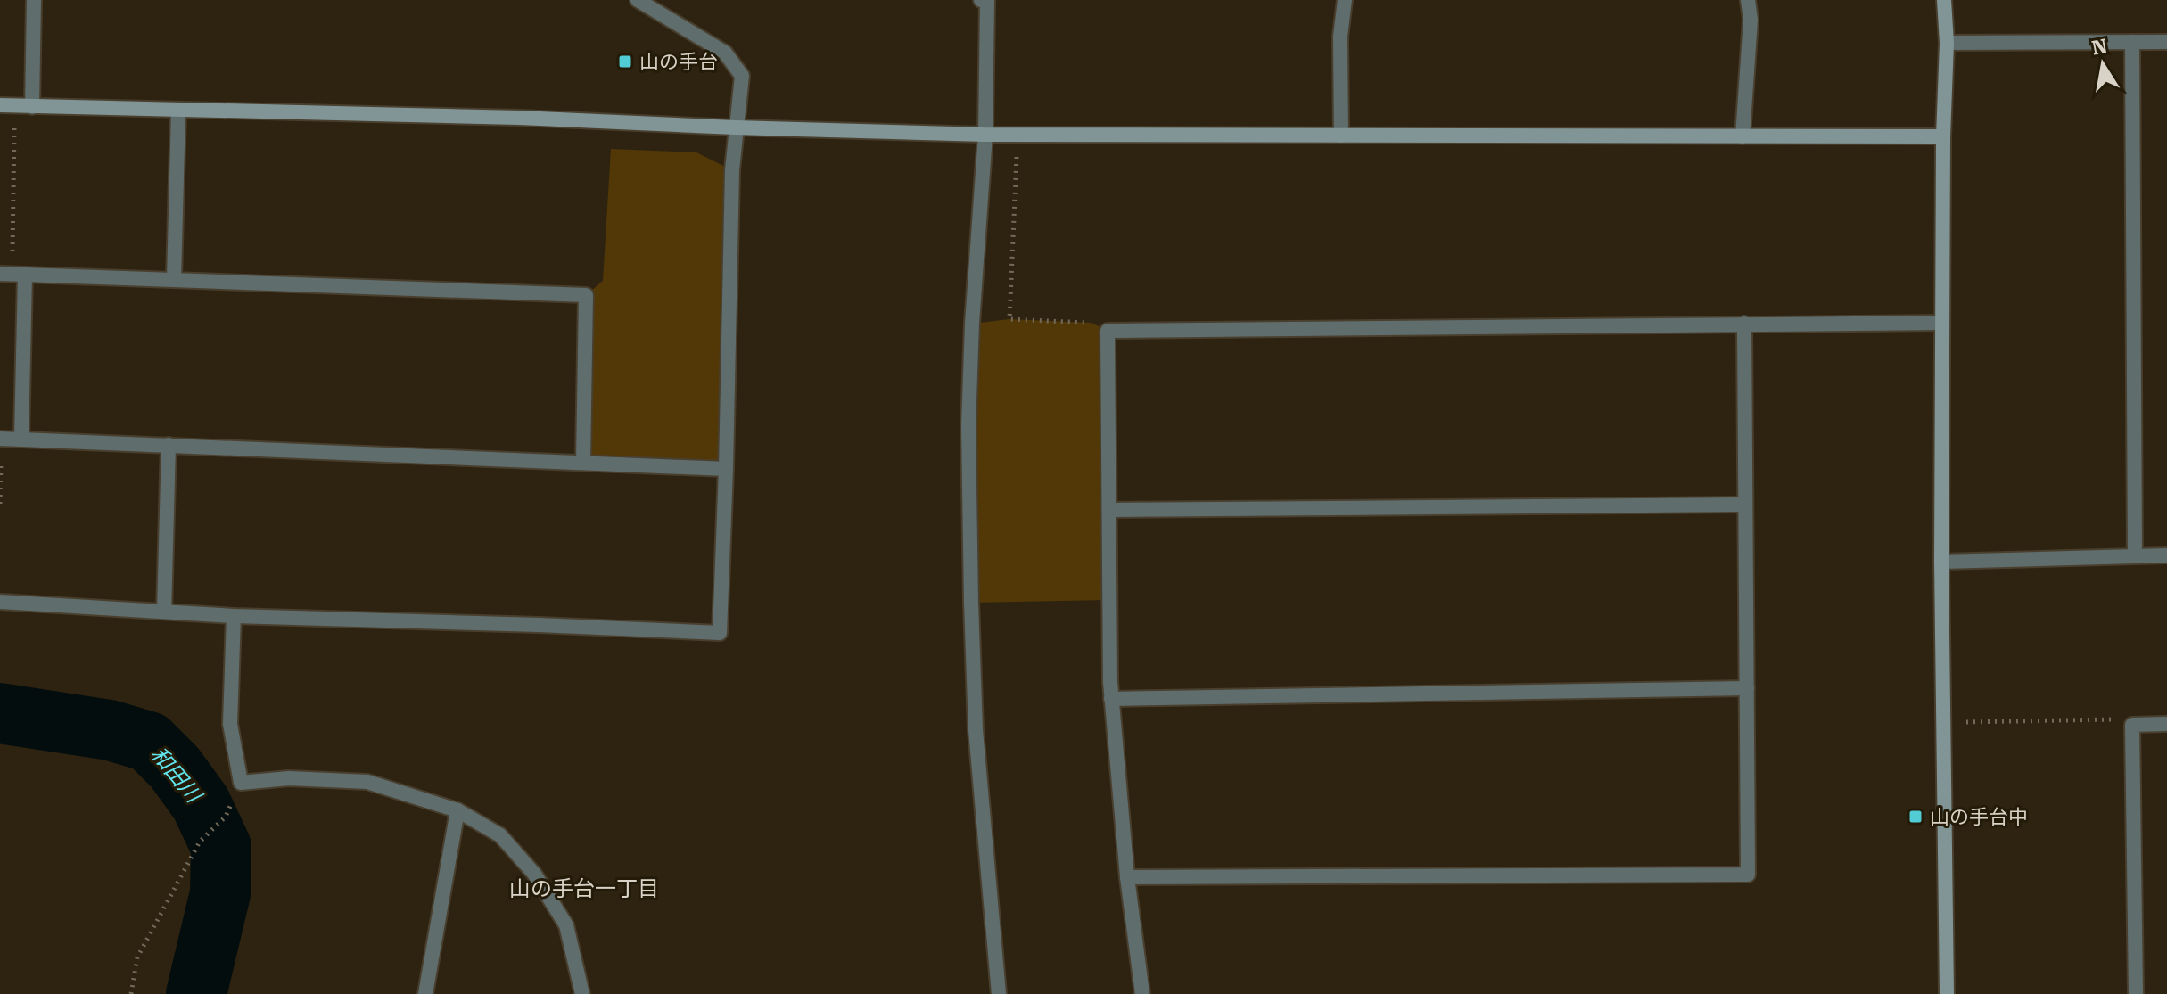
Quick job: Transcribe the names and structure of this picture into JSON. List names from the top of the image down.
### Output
{
  "districts": ["山の手台一丁目"],
  "water": ["和田川"],
  "places": {
    "transit": ["山の手台", "山の手台中"]
  },
  "north": "top"
}
